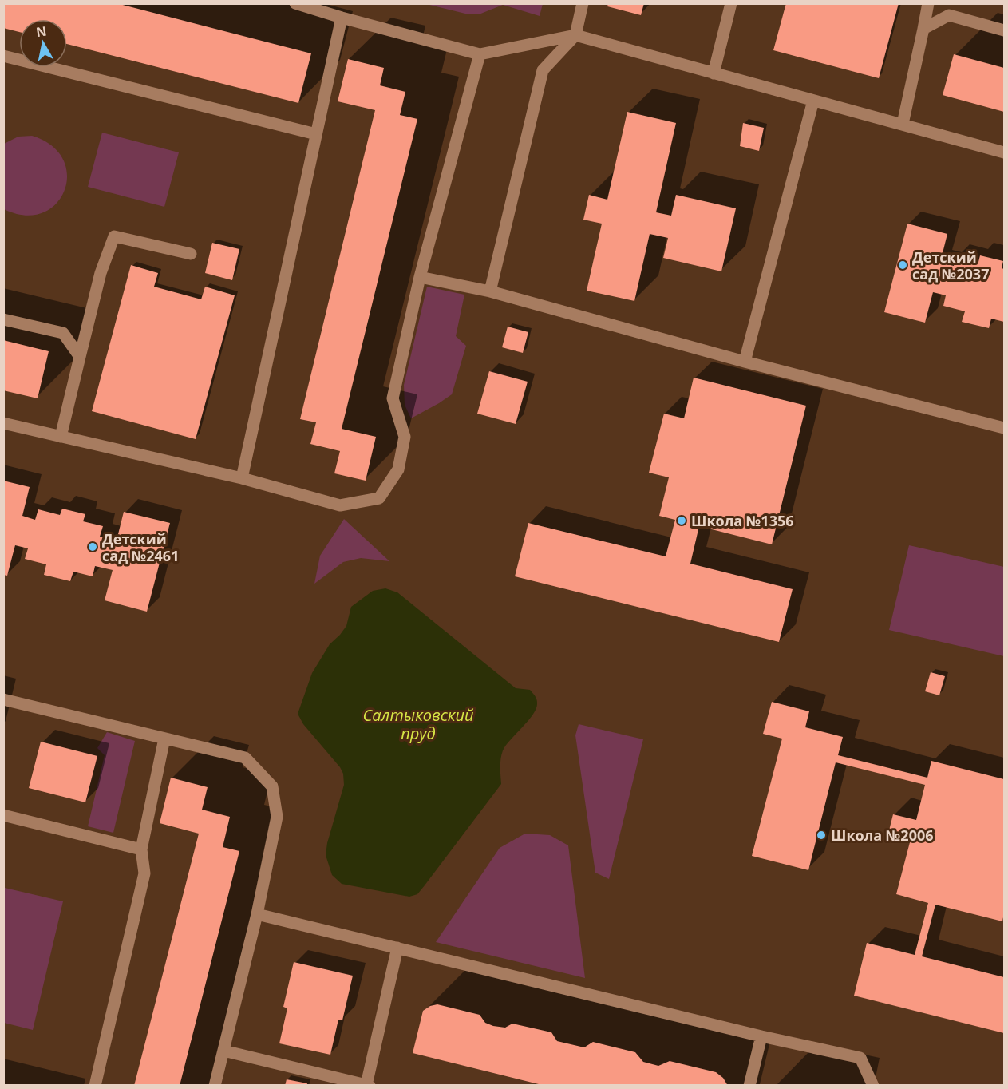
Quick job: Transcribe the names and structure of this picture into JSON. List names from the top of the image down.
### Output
{
  "water": ["Салтыковский пруд"],
  "places": [
    "Детский сад №2037",
    "Школа №1356",
    "Детский сад №2461",
    "Школа №2006"
  ],
  "north": "top"
}
